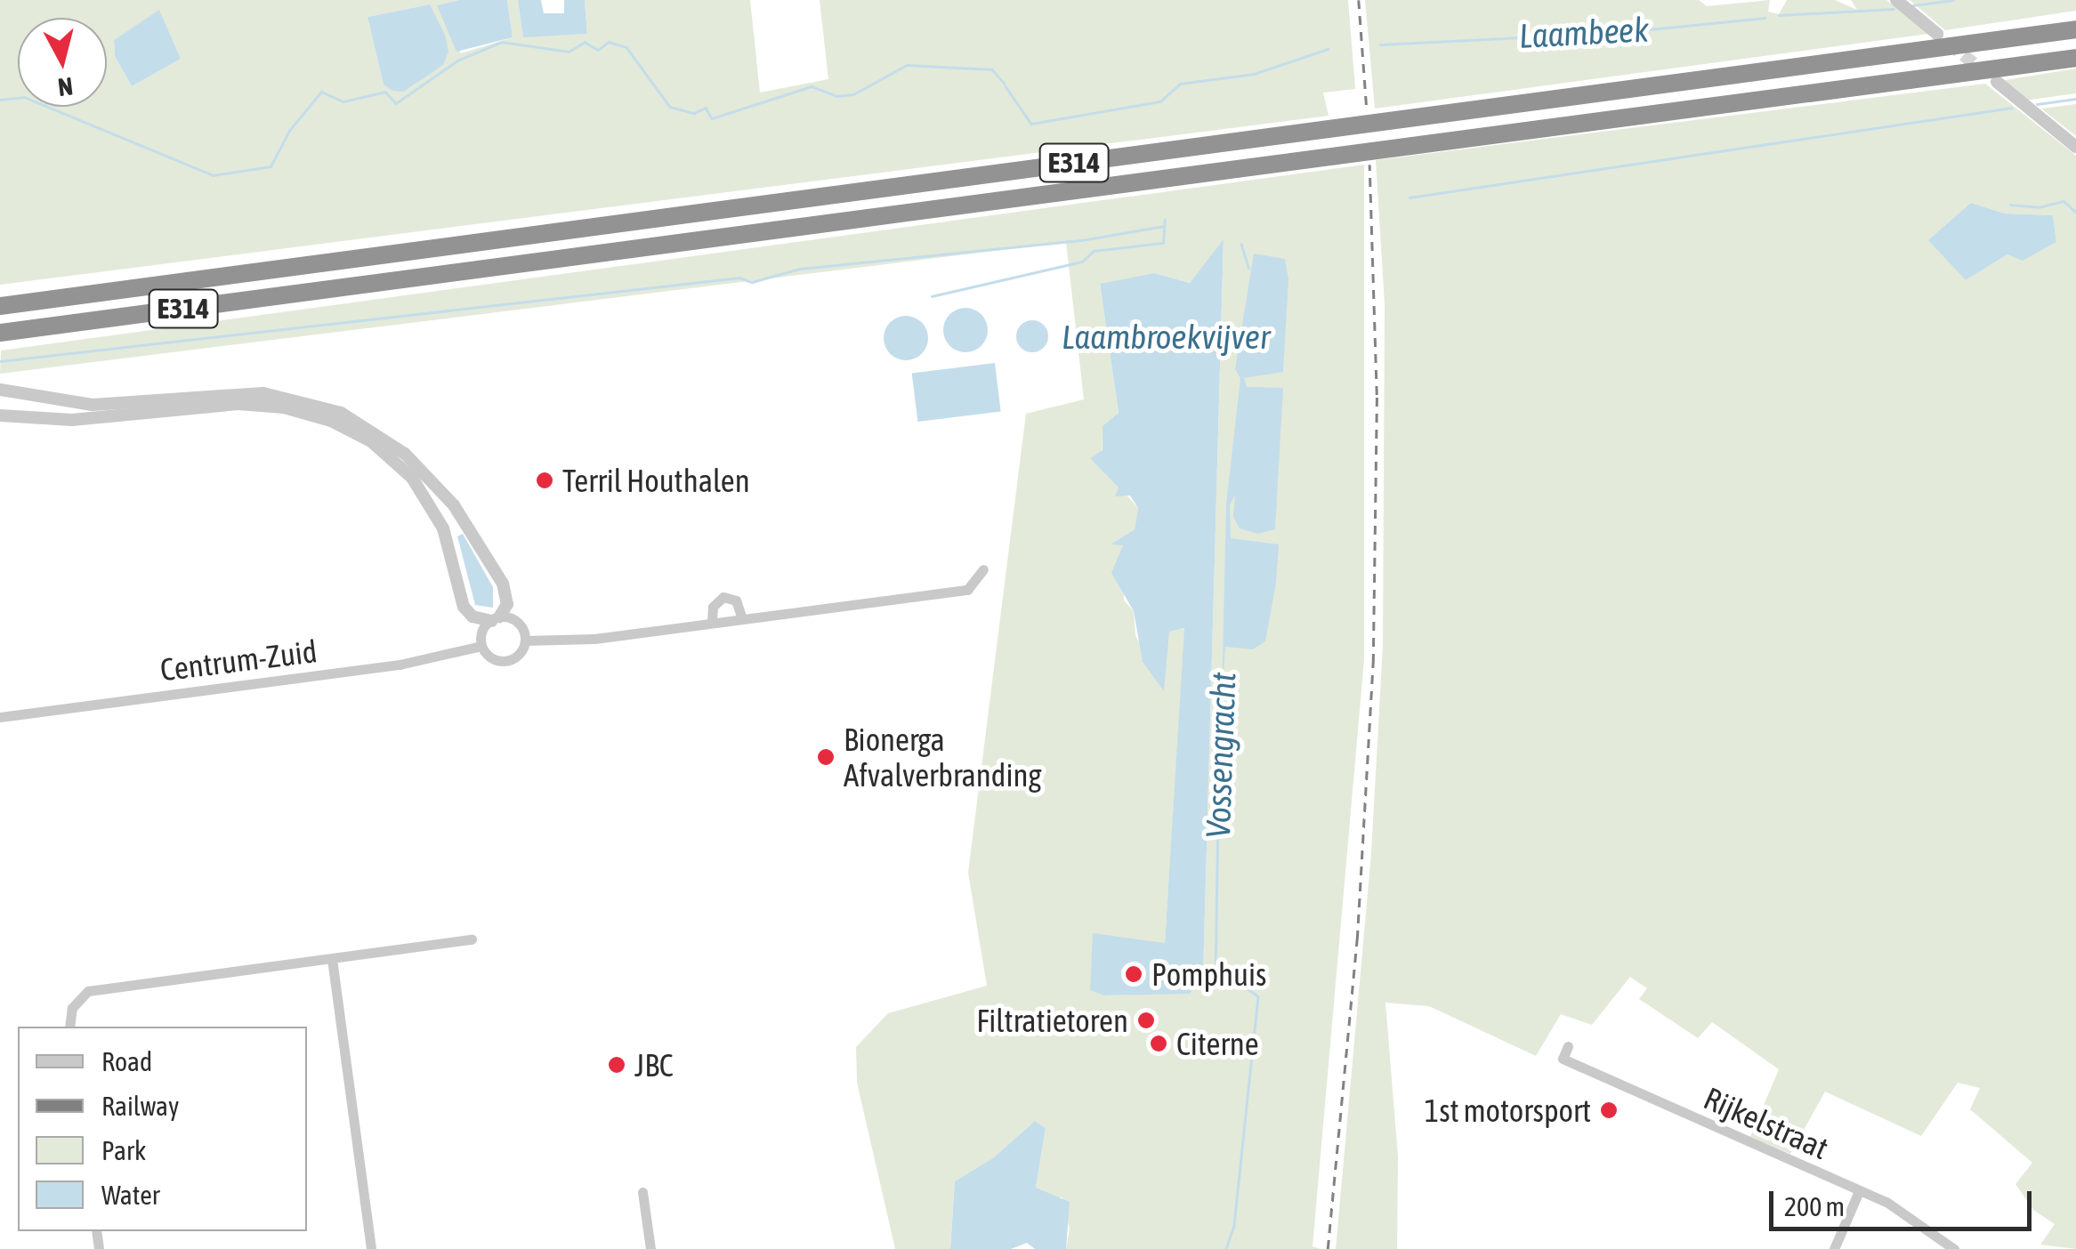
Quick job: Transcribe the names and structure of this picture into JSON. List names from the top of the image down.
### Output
{
  "streets": {
    "highway": ["E314"],
    "street": ["Centrum-Zuid", "Rijkelstraat"]
  },
  "water": ["Laambeek", "Laambroekvijver", "Vossengracht"],
  "places": [
    "Terril Houthalen",
    "Bionerga Afvalverbranding",
    "Pomphuis",
    "Filtratietoren",
    "Citerne",
    "JBC",
    "1st motorsport"
  ],
  "legend": [
    "Road",
    "Railway",
    "Park",
    "Water"
  ],
  "scale_bar": "200 m",
  "north": "bottom"
}
